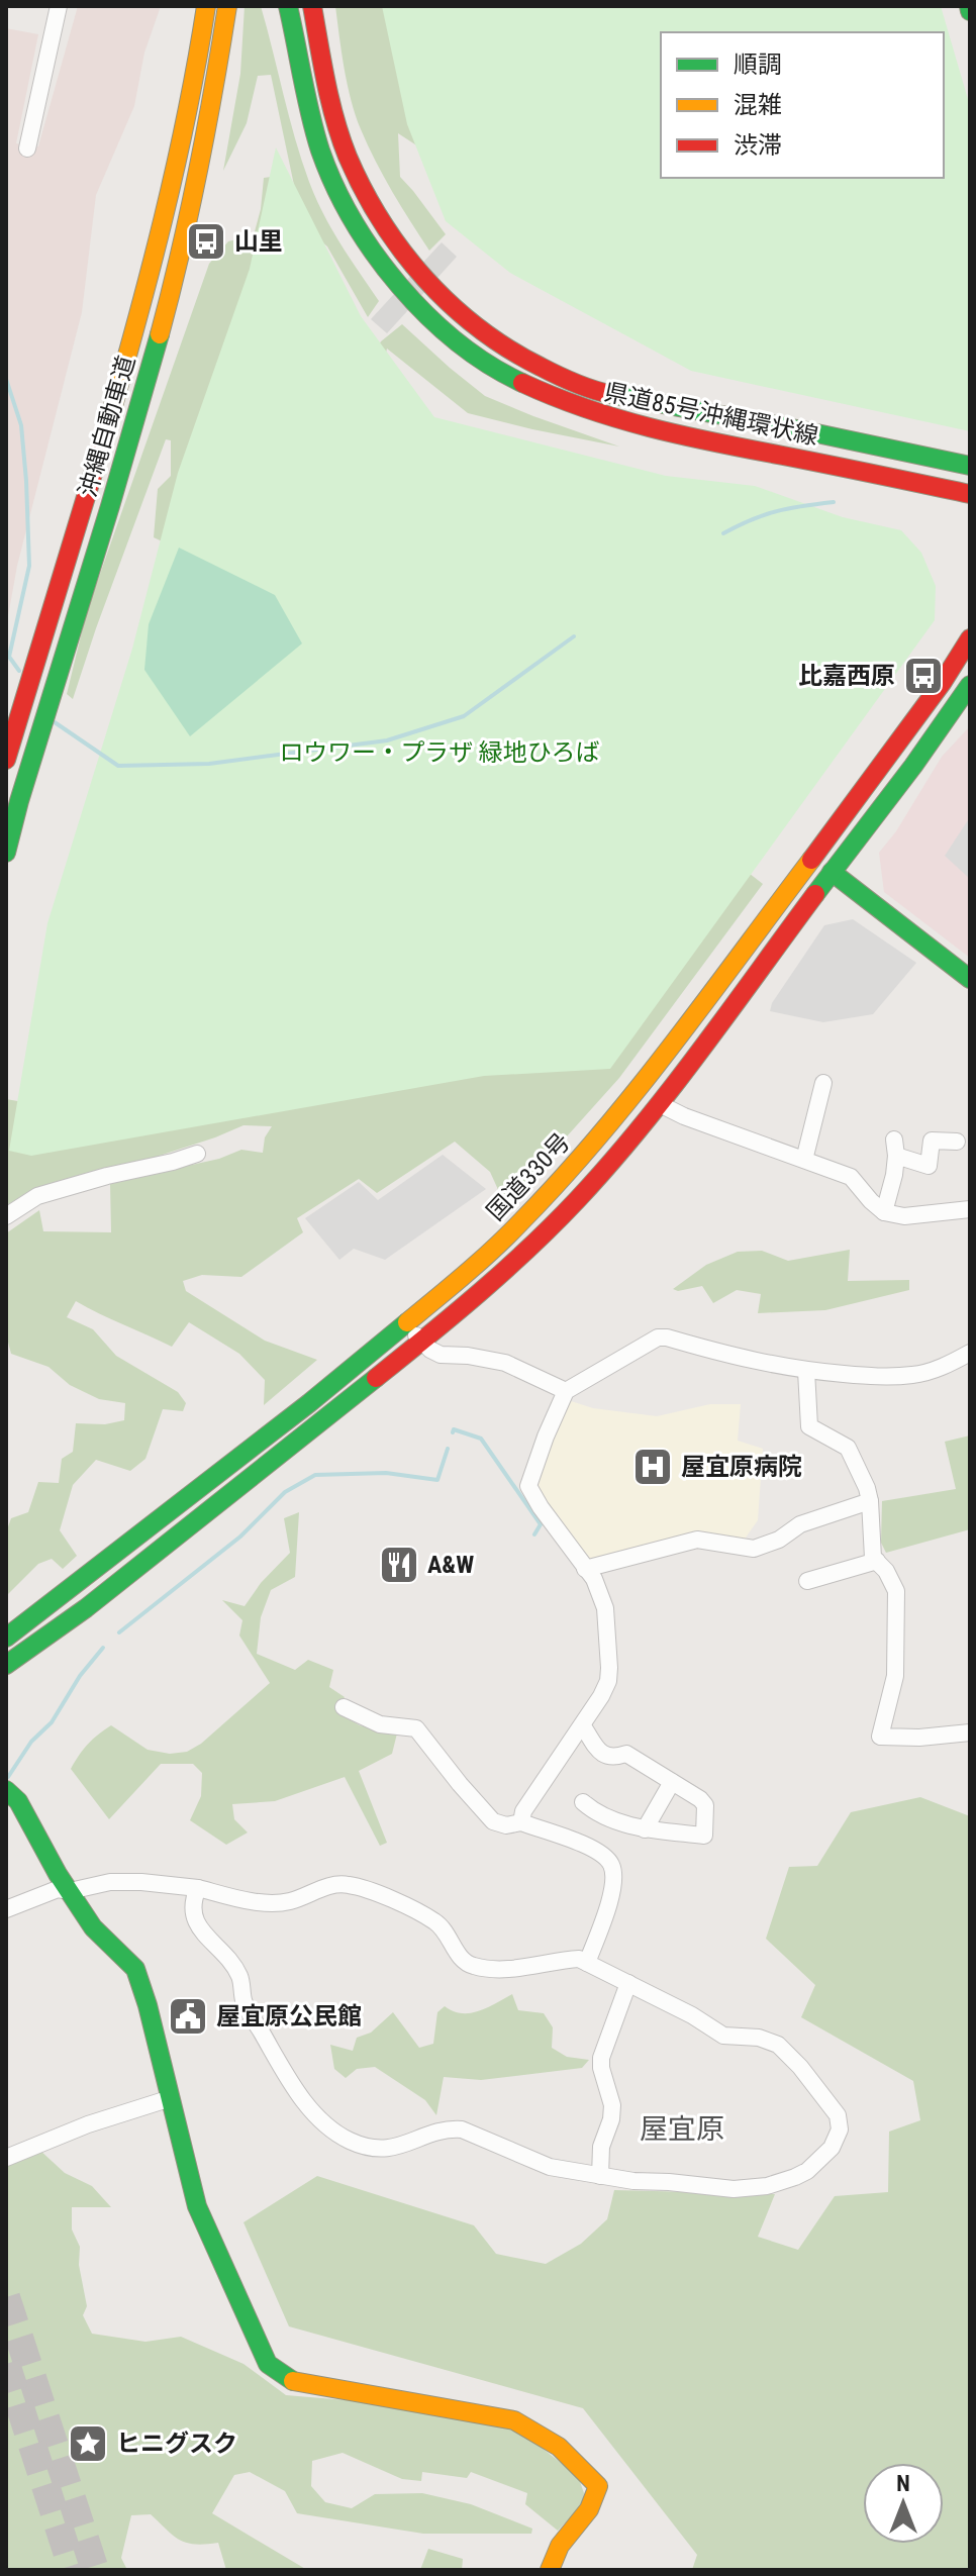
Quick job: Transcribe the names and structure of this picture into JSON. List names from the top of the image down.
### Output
{
  "streets": {
    "main road": ["県道85号沖縄環状線", "沖縄自動車道", "国道330号"]
  },
  "districts": ["屋宜原"],
  "parks": ["ロウワー・プラザ 緑地ひろば"],
  "places": {
    "bus stop": ["山里", "比嘉西原"],
    "hospital": ["屋宜原病院"],
    "restaurant": ["A&W"],
    "public building": ["屋宜原公民館"],
    "place": ["ヒニグスク"]
  },
  "legend": ["順調", "混雑", "渋滞"],
  "north": "top"
}
